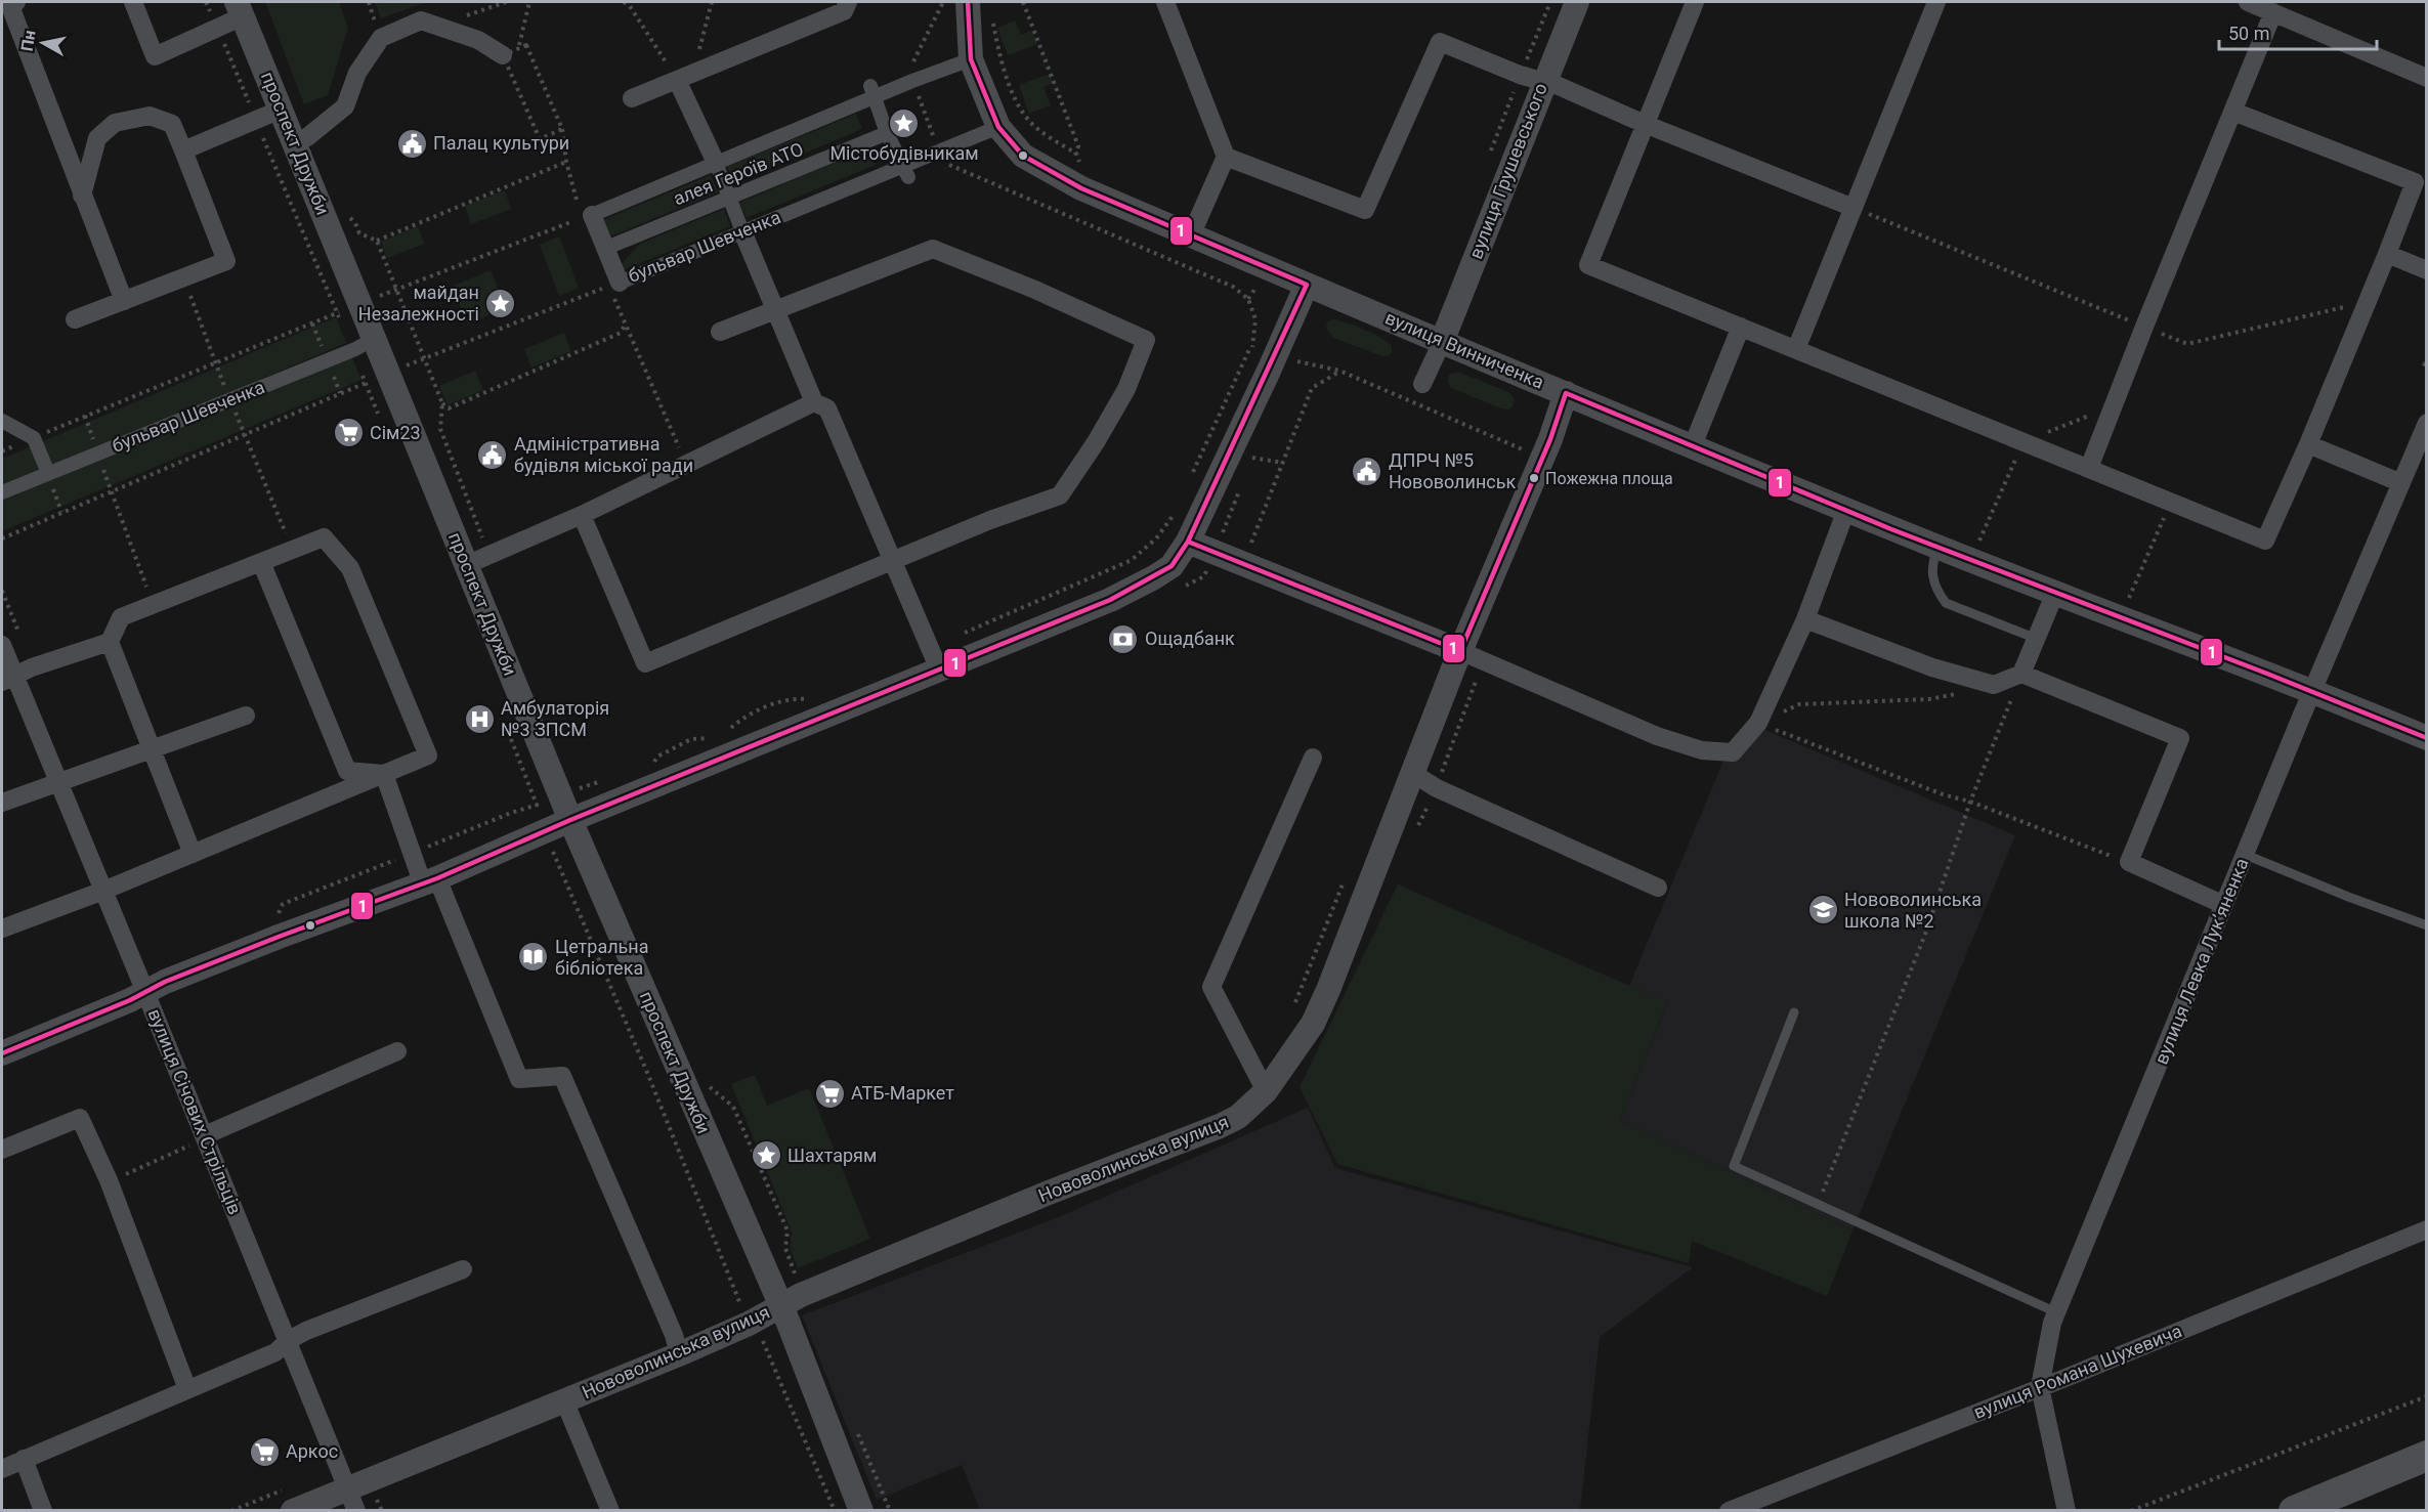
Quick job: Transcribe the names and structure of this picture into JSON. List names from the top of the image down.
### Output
{
  "streets": {
    "street": [
      "проспект Дружби",
      "вулиця Грушевського",
      "алея Героїв АТО",
      "бульвар Шевченка",
      "вулиця Винниченка",
      "вулиця Левка Лукʼяненка",
      "вулиця Січових Стрільців",
      "Нововолинська вулиця",
      "вулиця Романа Шухевича"
    ]
  },
  "crossings": [
    ["проспект Дружби", "бульвар Шевченка"],
    ["проспект Дружби", "Нововолинська вулиця"],
    ["вулиця Грушевського", "вулиця Винниченка"],
    ["алея Героїв АТО", "бульвар Шевченка"],
    ["бульвар Шевченка", "вулиця Винниченка"],
    ["вулиця Винниченка", "вулиця Левка Лукʼяненка"],
    ["вулиця Винниченка", "Нововолинська вулиця"],
    ["вулиця Левка Лукʼяненка", "вулиця Романа Шухевича"],
    ["вулиця Січових Стрільців", "Нововолинська вулиця"]
  ],
  "places": {
    "place": ["Містобудівникам", "майдан Незалежності", "Шахтарям"],
    "public building": ["Палац культури", "Адміністративна будівля міської ради", "ДПРЧ №5 Нововолинськ"],
    "supermarket": ["Сім23", "АТБ-Маркет", "Аркос"],
    "other": ["Пожежна площа"],
    "bank": ["Ощадбанк"],
    "hospital": ["Амбулаторія №3 ЗПСМ"],
    "school or university": ["Нововолинська школа №2"],
    "library": ["Цетральна бібліотека"]
  },
  "lines": ["transit line 1"],
  "scale_bar": "50 m",
  "north": "left"
}
